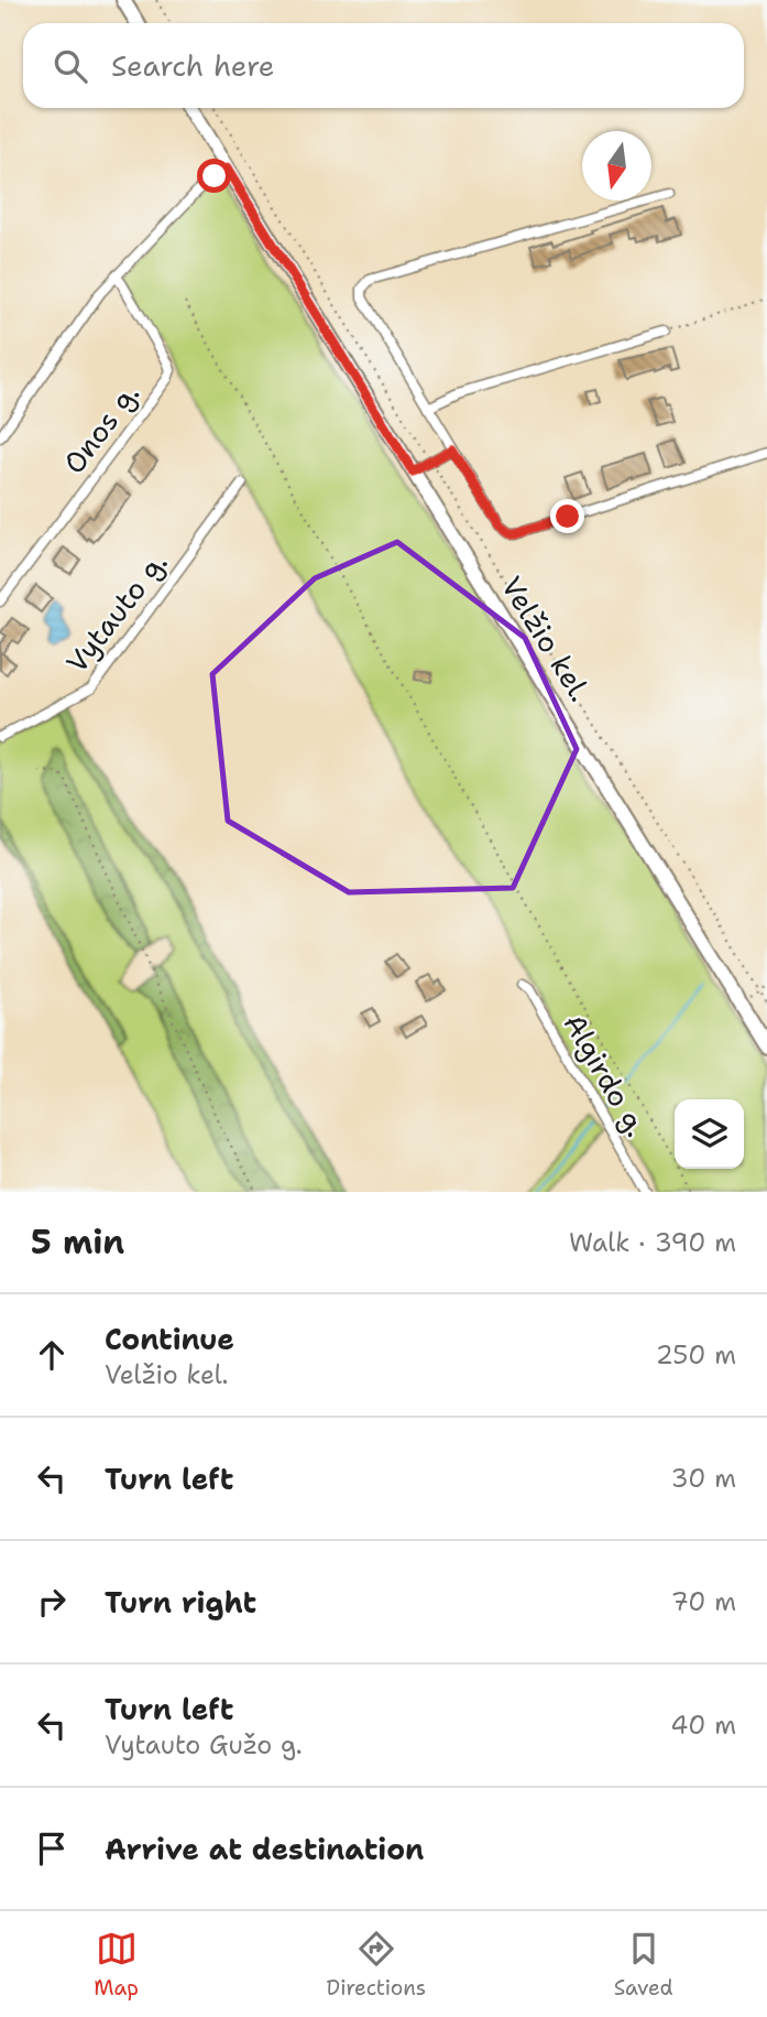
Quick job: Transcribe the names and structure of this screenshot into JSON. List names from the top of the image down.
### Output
{
  "streets": {
    "main road": ["Velžio kel."],
    "street": ["Onos g.", "Vytauto g.", "Algirdo g."]
  },
  "north": "bottom",
  "page": {
    "search": "Search here",
    "heading": ["5 min", "Walk · 390 m"],
    "list": [
      ["Continue", "Velžio kel.", "250 m"],
      ["Turn left", "30 m"],
      ["Turn right", "70 m"],
      ["Turn left", "Vytauto Gužo g.", "40 m"],
      "Arrive at destination"
    ],
    "nav": ["Map", "Directions", "Saved"]
  }
}
